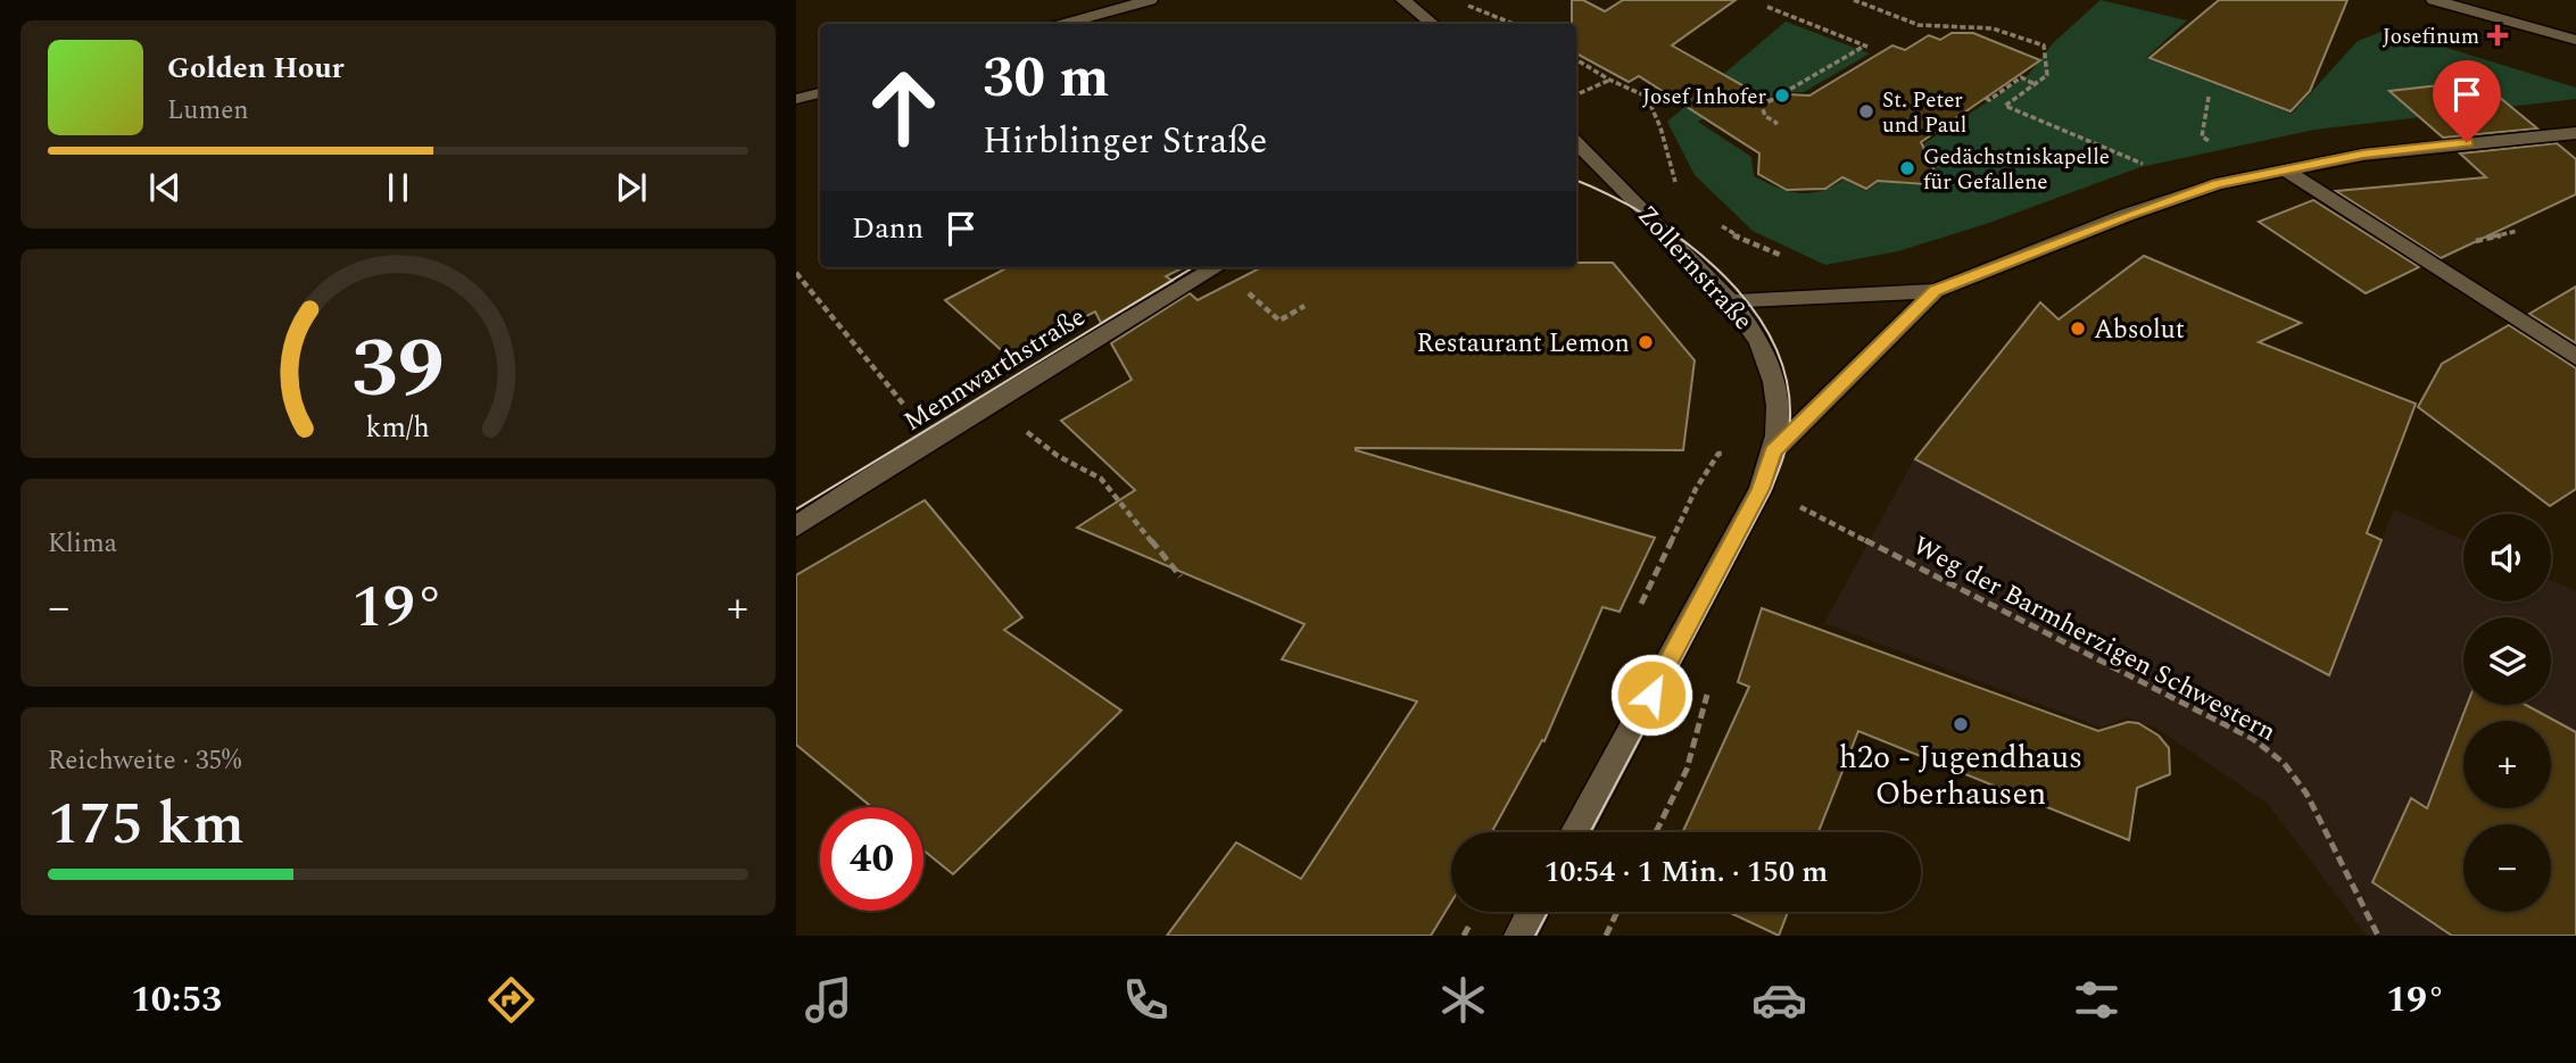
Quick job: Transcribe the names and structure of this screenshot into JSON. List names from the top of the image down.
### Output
{
  "streets": {
    "street": ["Zollernstraße", "Mennwarthstraße"],
    "path": ["Weg der Barmherzigen Schwestern"]
  },
  "places": {
    "health": ["Josefinum"],
    "other": [
      "Josef Inhofer",
      "St. Peter und Paul",
      "Gedächstniskapelle für Gefallene",
      "Absolut",
      "Restaurant Lemon",
      "h2o - Jugendhaus Oberhausen"
    ]
  },
  "page": {
    "turn": ["30 m", "Hirblinger Straße"],
    "song": ["Golden Hour", "Lumen"],
    "then": "Dann",
    "tile": [
      "Klima",
      ["Reichweite · 35%", "175 km"]
    ],
    "map_buttons": ["+", "−"],
    "heat": ["−", "19°", "+"],
    "limit": "40",
    "trip": "10:54 · 1 Min. · 150 m",
    "tabs": ["10:53", "19°"],
    "gauge": ["39", "km/h"]
  }
}
